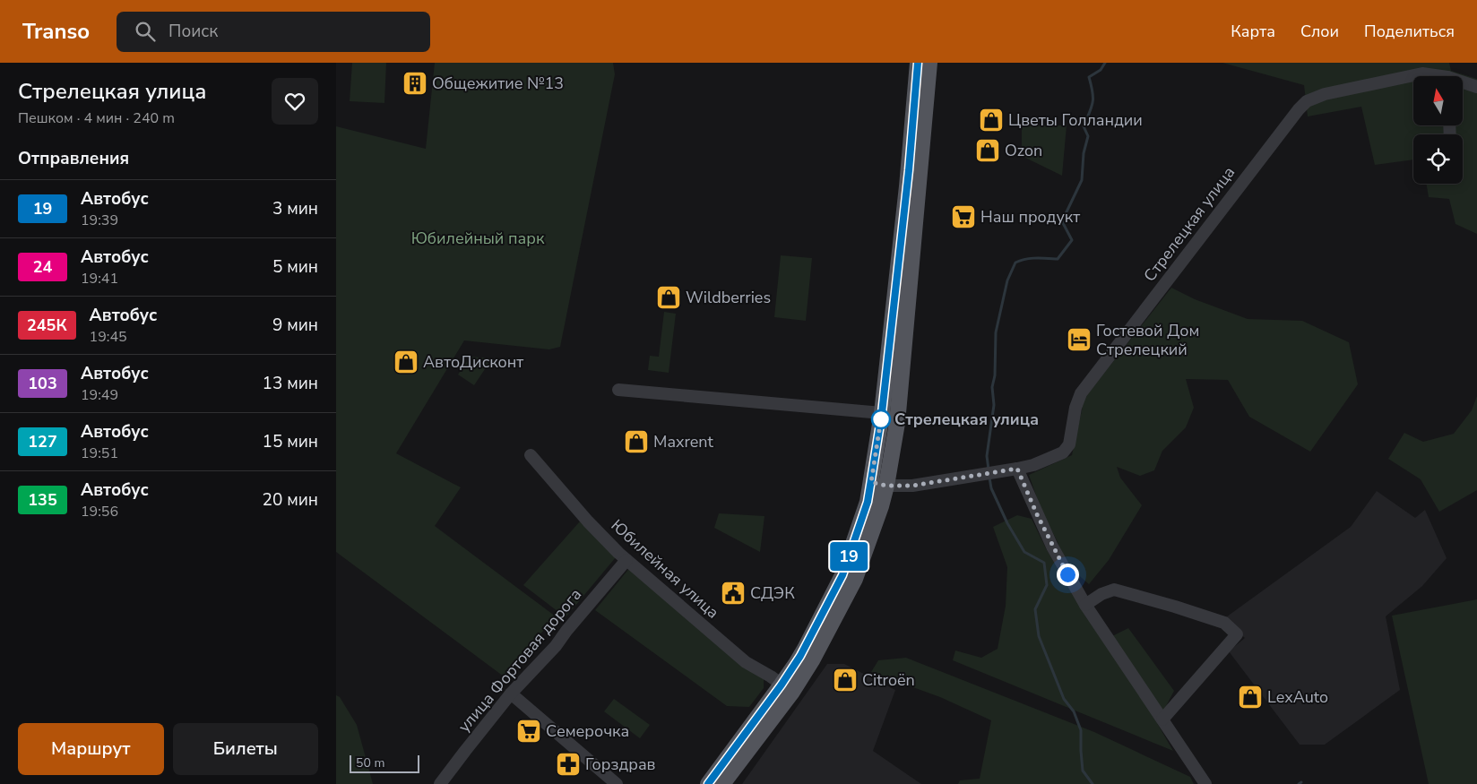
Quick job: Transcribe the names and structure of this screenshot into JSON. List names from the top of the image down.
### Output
{
  "streets": {
    "street": ["Стрелецкая улица", "Юбилейная улица", "улица Фортовая дорога"]
  },
  "crossings": [
    ["Юбилейная улица", "улица Фортовая дорога"]
  ],
  "parks": ["Юбилейный парк"],
  "places": {
    "building": ["Общежитие №13"],
    "shop": [
      "Цветы Голландии",
      "Ozon",
      "Wildberries",
      "АвтоДисконт",
      "Maxrent",
      "Citroën",
      "LexAuto"
    ],
    "supermarket": ["Наш продукт", "Семерочка"],
    "hotel": ["Гостевой Дом Стрелецкий"],
    "other": ["Стрелецкая улица"],
    "public building": ["СДЭК"],
    "pharmacy": ["Горздрав"]
  },
  "lines": ["bus line 19"],
  "scale_bar": "50 m",
  "north": "top",
  "page": {
    "header": "Transo",
    "search": "Поиск",
    "nav": ["Карта", "Слои", "Поделиться"],
    "heading": [
      ["Стрелецкая улица", "Пешком · 4 мин · 240 m"],
      "Отправления"
    ],
    "on_map": "19",
    "list": [
      {
        "mark": "19",
        "name": "Автобус",
        "note": "19:39",
        "value": "3 мин"
      },
      {
        "mark": "24",
        "name": "Автобус",
        "note": "19:41",
        "value": "5 мин"
      },
      {
        "mark": "245К",
        "name": "Автобус",
        "note": "19:45",
        "value": "9 мин"
      },
      {
        "mark": "103",
        "name": "Автобус",
        "note": "19:49",
        "value": "13 мин"
      },
      {
        "mark": "127",
        "name": "Автобус",
        "note": "19:51",
        "value": "15 мин"
      },
      {
        "mark": "135",
        "name": "Автобус",
        "note": "19:56",
        "value": "20 мин"
      }
    ],
    "buttons": ["Маршрут", "Билеты"],
    "scale": "50 m"
  }
}
